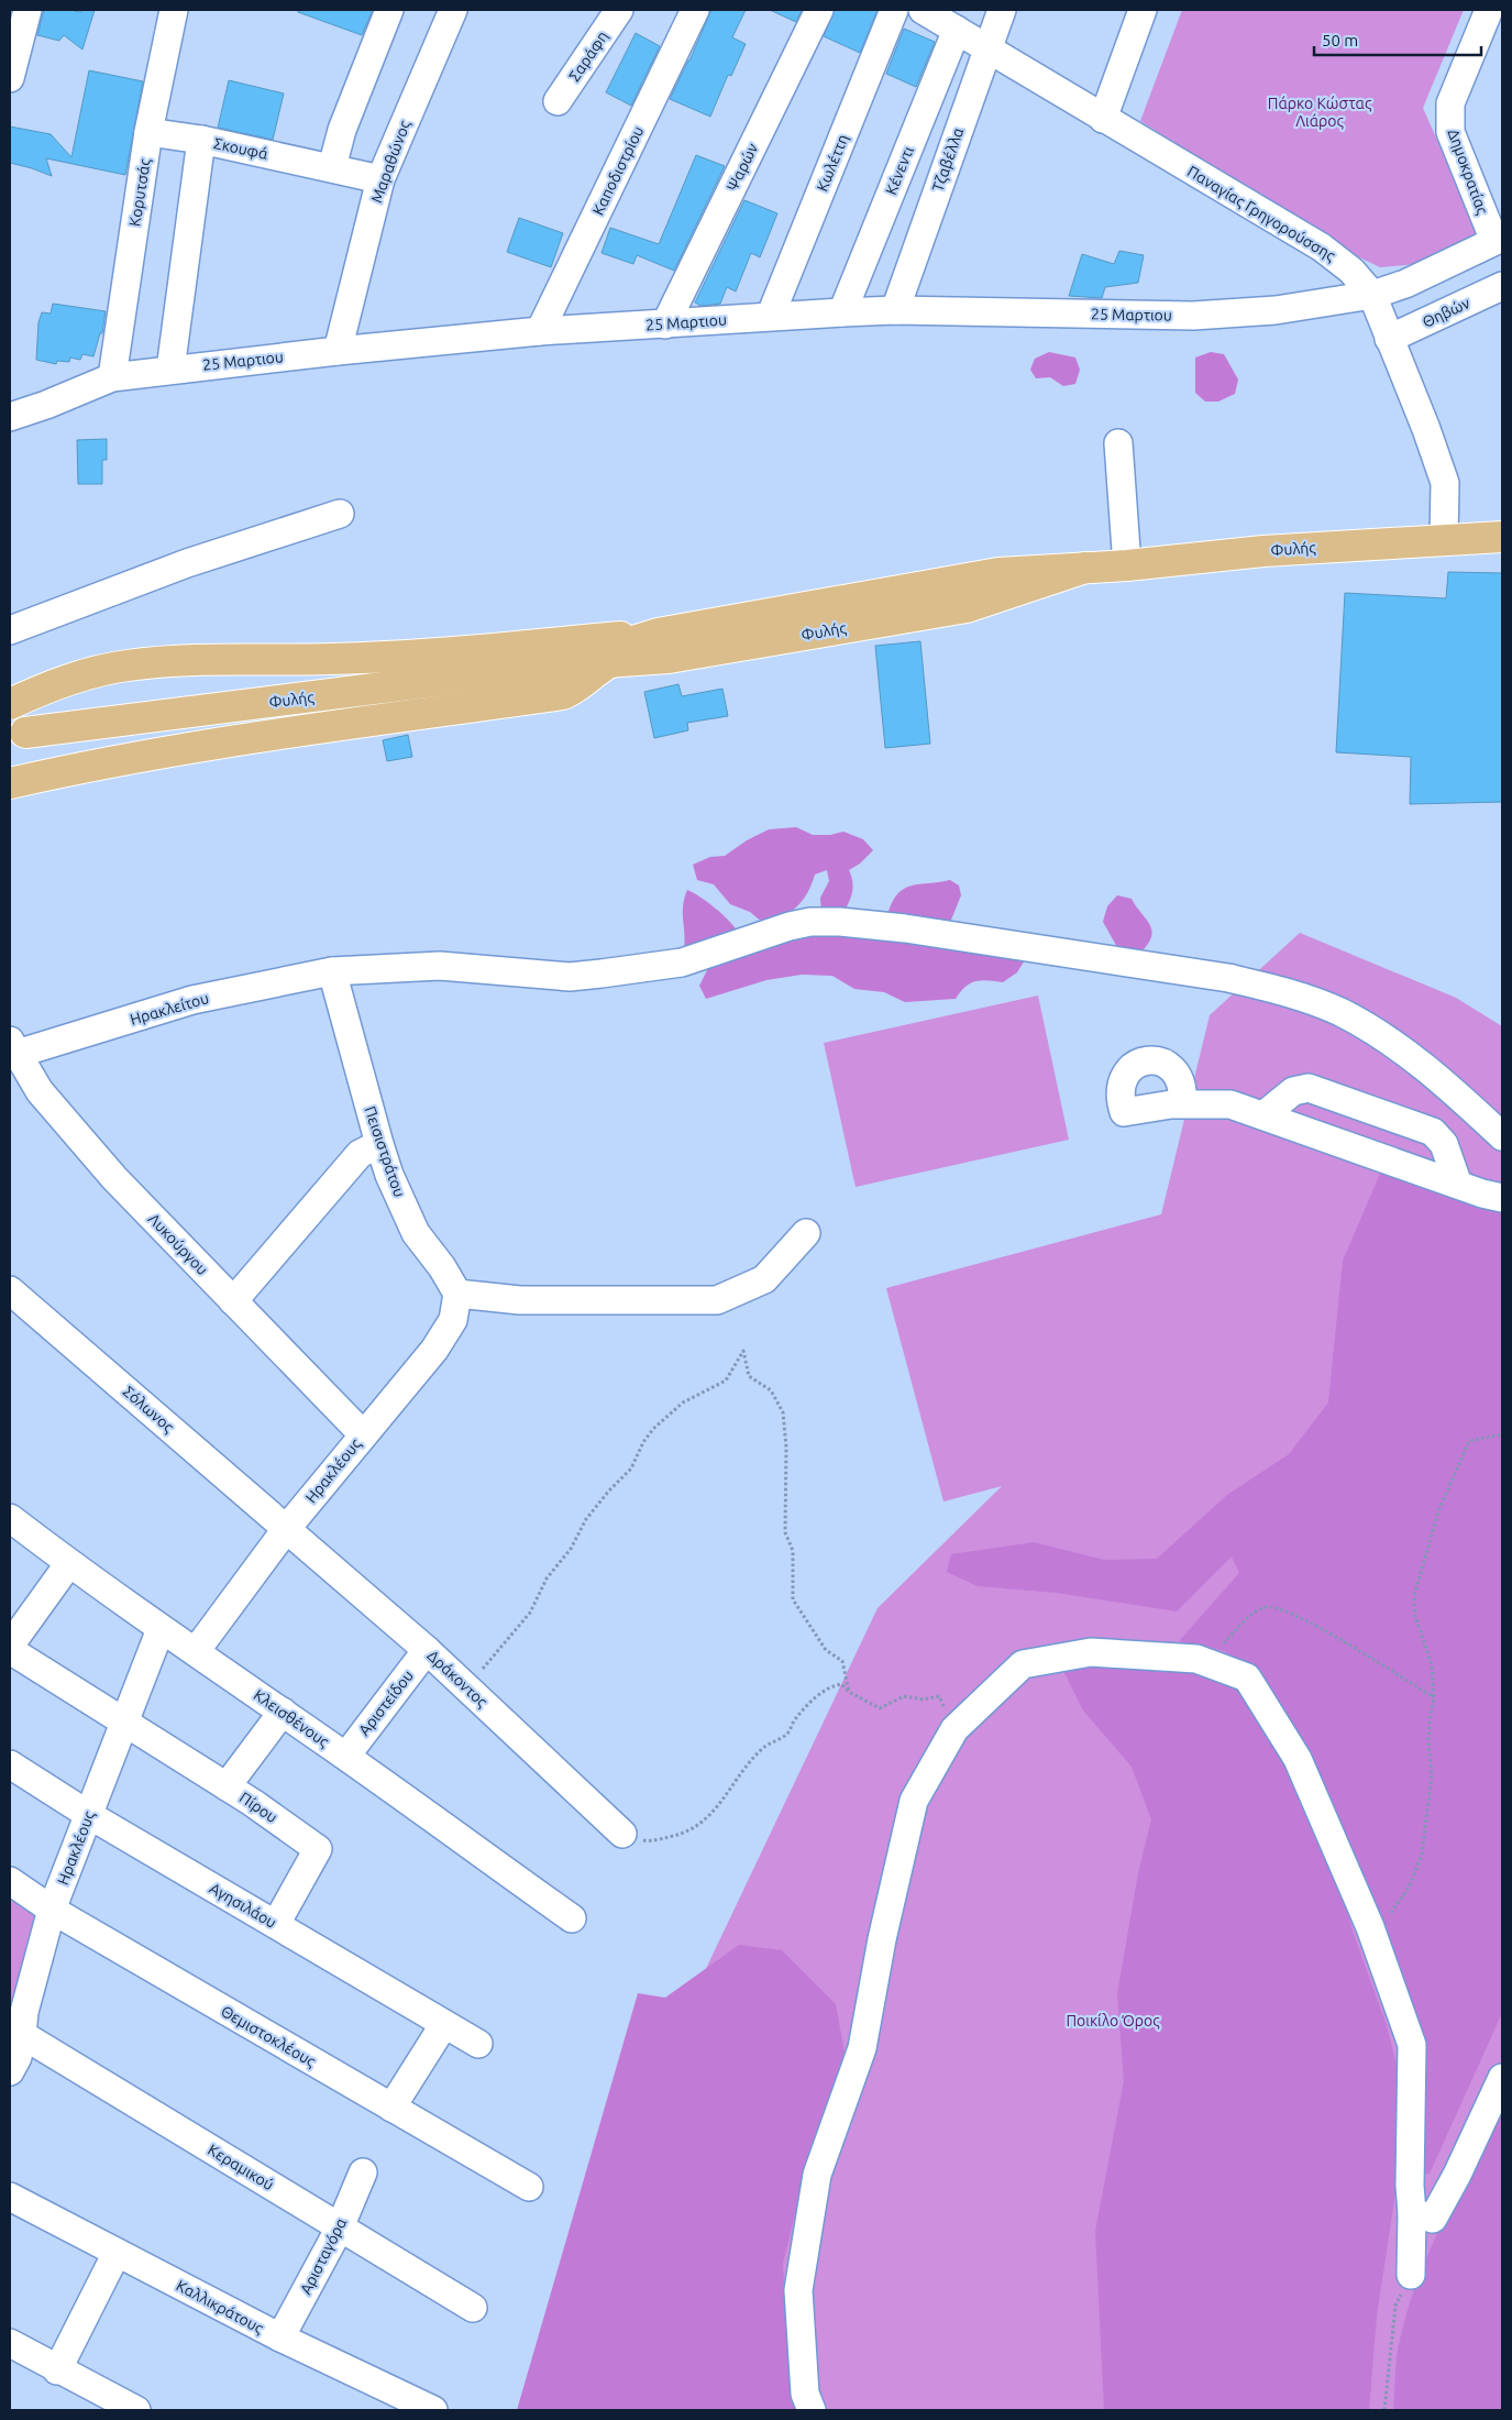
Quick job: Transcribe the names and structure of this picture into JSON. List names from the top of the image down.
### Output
{
  "streets": {
    "main road": ["Φυλής"],
    "street": [
      "Σαράφη",
      "Σκουφά",
      "Τζαβέλλα",
      "Μαραθώνος",
      "Κωλέττη",
      "Ψαρών",
      "Καποδιστρίου",
      "Κένεντι",
      "Δημοκρατίας",
      "Κορυτσάς",
      "Παναγίας Γρηγορούσσης",
      "Θηβών",
      "25 Μαρτιου",
      "Ηρακλείτου",
      "Πεισιστράτου",
      "Λυκούργου",
      "Σόλωνος",
      "Ηρακλέους",
      "Δράκοντος",
      "Αριστείδου",
      "Κλεισθένους",
      "Πίρου",
      "Αγησιλάου",
      "Θεμιστοκλέους",
      "Κεραμικού",
      "Αρισταγόρα",
      "Καλλικράτους"
    ]
  },
  "crossings": [
    ["Σκουφά", "Μαραθώνος"],
    ["Σκουφά", "Κορυτσάς"],
    ["Τζαβέλλα", "Παναγίας Γρηγορούσσης"],
    ["Τζαβέλλα", "25 Μαρτιου"],
    ["Μαραθώνος", "25 Μαρτιου"],
    ["Κωλέττη", "25 Μαρτιου"],
    ["Ψαρών", "25 Μαρτιου"],
    ["Καποδιστρίου", "25 Μαρτιου"],
    ["Κένεντι", "Παναγίας Γρηγορούσσης"],
    ["Κένεντι", "25 Μαρτιου"],
    ["Δημοκρατίας", "25 Μαρτιου"],
    ["Κορυτσάς", "25 Μαρτιου"],
    ["Παναγίας Γρηγορούσσης", "Θηβών"],
    ["Παναγίας Γρηγορούσσης", "25 Μαρτιου"],
    ["Παναγίας Γρηγορούσσης", "Φυλής"],
    ["Ηρακλείτου", "Πεισιστράτου"],
    ["Ηρακλείτου", "Λυκούργου"],
    ["Πεισιστράτου", "Ηρακλέους"],
    ["Λυκούργου", "Ηρακλέους"],
    ["Σόλωνος", "Ηρακλέους"],
    ["Σόλωνος", "Δράκοντος"],
    ["Ηρακλέους", "Δράκοντος"],
    ["Ηρακλέους", "Κλεισθένους"],
    ["Ηρακλέους", "Πίρου"],
    ["Ηρακλέους", "Αγησιλάου"],
    ["Ηρακλέους", "Θεμιστοκλέους"],
    ["Ηρακλέους", "Κεραμικού"],
    ["Δράκοντος", "Αριστείδου"],
    ["Αριστείδου", "Κλεισθένους"],
    ["Πίρου", "Αγησιλάου"],
    ["Κεραμικού", "Αρισταγόρα"],
    ["Αρισταγόρα", "Καλλικράτους"]
  ],
  "parks": ["Πάρκο Κώστας Λιάρος", "Ποικίλο Όρος"],
  "scale_bar": "50 m"
}
